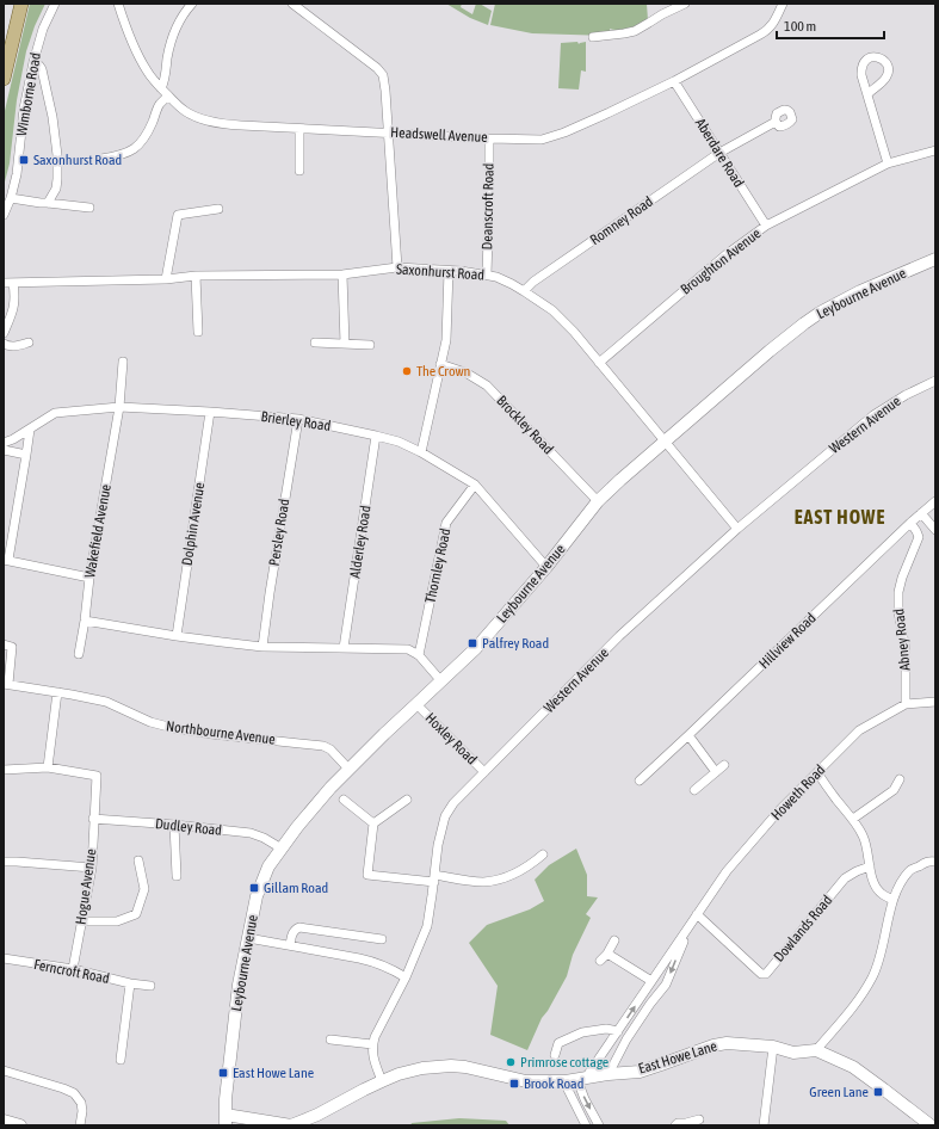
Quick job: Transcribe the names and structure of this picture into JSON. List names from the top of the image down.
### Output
{
  "streets": {
    "street": [
      "Wimborne Road",
      "Headswell Avenue",
      "Aberdare Road",
      "Deanscroft Road",
      "Romney Road",
      "Broughton Avenue",
      "Saxonhurst Road",
      "Leybourne Avenue",
      "Brierley Road",
      "Brockley Road",
      "Western Avenue",
      "Dolphin Avenue",
      "Wakefield Avenue",
      "Persley Road",
      "Alderley Road",
      "Thornley Road",
      "Abney Road",
      "Hillview Road",
      "Northbourne Avenue",
      "Hoxley Road",
      "Howeth Road",
      "Dudley Road",
      "Hogue Avenue",
      "Dowlands Road",
      "Ferncroft Road",
      "East Howe Lane"
    ]
  },
  "crossings": [
    ["Headswell Avenue", "Aberdare Road"],
    ["Headswell Avenue", "Deanscroft Road"],
    ["Aberdare Road", "Romney Road"],
    ["Aberdare Road", "Broughton Avenue"],
    ["Deanscroft Road", "Saxonhurst Road"],
    ["Romney Road", "Saxonhurst Road"],
    ["Broughton Avenue", "Saxonhurst Road"],
    ["Saxonhurst Road", "Leybourne Avenue"],
    ["Saxonhurst Road", "Western Avenue"],
    ["Leybourne Avenue", "Brierley Road"],
    ["Leybourne Avenue", "Brockley Road"],
    ["Leybourne Avenue", "Northbourne Avenue"],
    ["Leybourne Avenue", "Hoxley Road"],
    ["Leybourne Avenue", "Dudley Road"],
    ["Leybourne Avenue", "East Howe Lane"],
    ["Brierley Road", "Dolphin Avenue"],
    ["Brierley Road", "Wakefield Avenue"],
    ["Brierley Road", "Persley Road"],
    ["Brierley Road", "Alderley Road"],
    ["Brierley Road", "Thornley Road"],
    ["Western Avenue", "Hoxley Road"],
    ["Abney Road", "Hillview Road"],
    ["Abney Road", "Howeth Road"],
    ["Howeth Road", "Dowlands Road"],
    ["Howeth Road", "East Howe Lane"],
    ["Dudley Road", "Hogue Avenue"],
    ["Hogue Avenue", "Ferncroft Road"]
  ],
  "districts": ["EAST HOWE"],
  "places": {
    "transit": [
      "Saxonhurst Road",
      "Palfrey Road",
      "Gillam Road",
      "East Howe Lane",
      "Brook Road",
      "Green Lane"
    ],
    "other": ["The Crown", "Primrose cottage"]
  },
  "scale_bar": "100 m"
}
